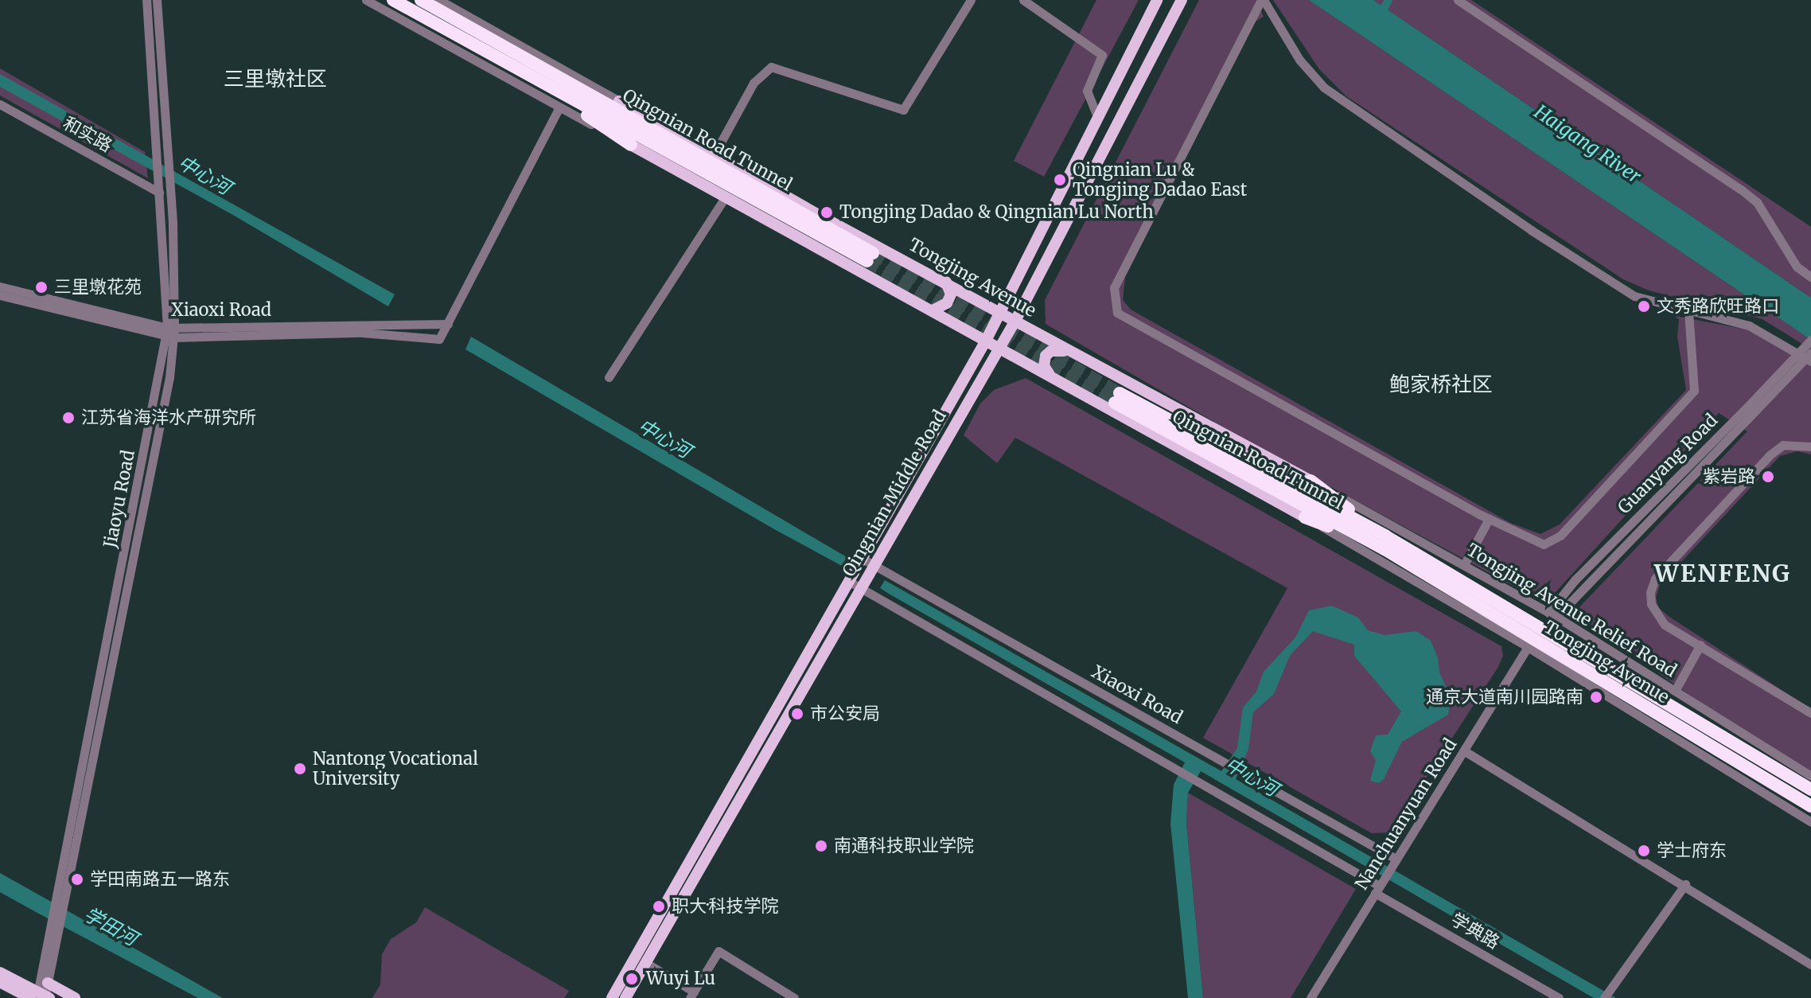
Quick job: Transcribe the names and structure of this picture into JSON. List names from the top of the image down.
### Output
{
  "streets": {
    "highway": ["Qingnian Road Tunnel", "Tongjing Avenue"],
    "main road": ["Qingnian Middle Road"],
    "street": [
      "和实路",
      "Xiaoxi Road",
      "Guanyang Road",
      "Jiaoyu Road",
      "Tongjing Avenue Relief Road",
      "Nanchuanyuan Road",
      "学典路"
    ]
  },
  "crossings": [
    ["和实路", "Jiaoyu Road"],
    ["Qingnian Road Tunnel", "Tongjing Avenue"],
    ["Tongjing Avenue", "Qingnian Middle Road"],
    ["Tongjing Avenue", "Tongjing Avenue Relief Road"],
    ["Xiaoxi Road", "Qingnian Middle Road"],
    ["Xiaoxi Road", "Jiaoyu Road"],
    ["Xiaoxi Road", "Nanchuanyuan Road"],
    ["Guanyang Road", "Tongjing Avenue Relief Road"],
    ["Nanchuanyuan Road", "学典路"]
  ],
  "districts": ["三里墩社区", "鲍家桥社区", "WENFENG"],
  "water": ["Haigang River", "中心河", "学田河"],
  "places": [
    "Qingnian Lu & Tongjing Dadao East",
    "Tongjing Dadao & Qingnian Lu North",
    "三里墩花苑",
    "文秀路欣旺路口",
    "江苏省海洋水产研究所",
    "紫岩路",
    "通京大道南川园路南",
    "市公安局",
    "Nantong Vocational University",
    "南通科技职业学院",
    "学士府东",
    "学田南路五一路东",
    "职大·科技学院",
    "Wuyi Lu"
  ]
}
